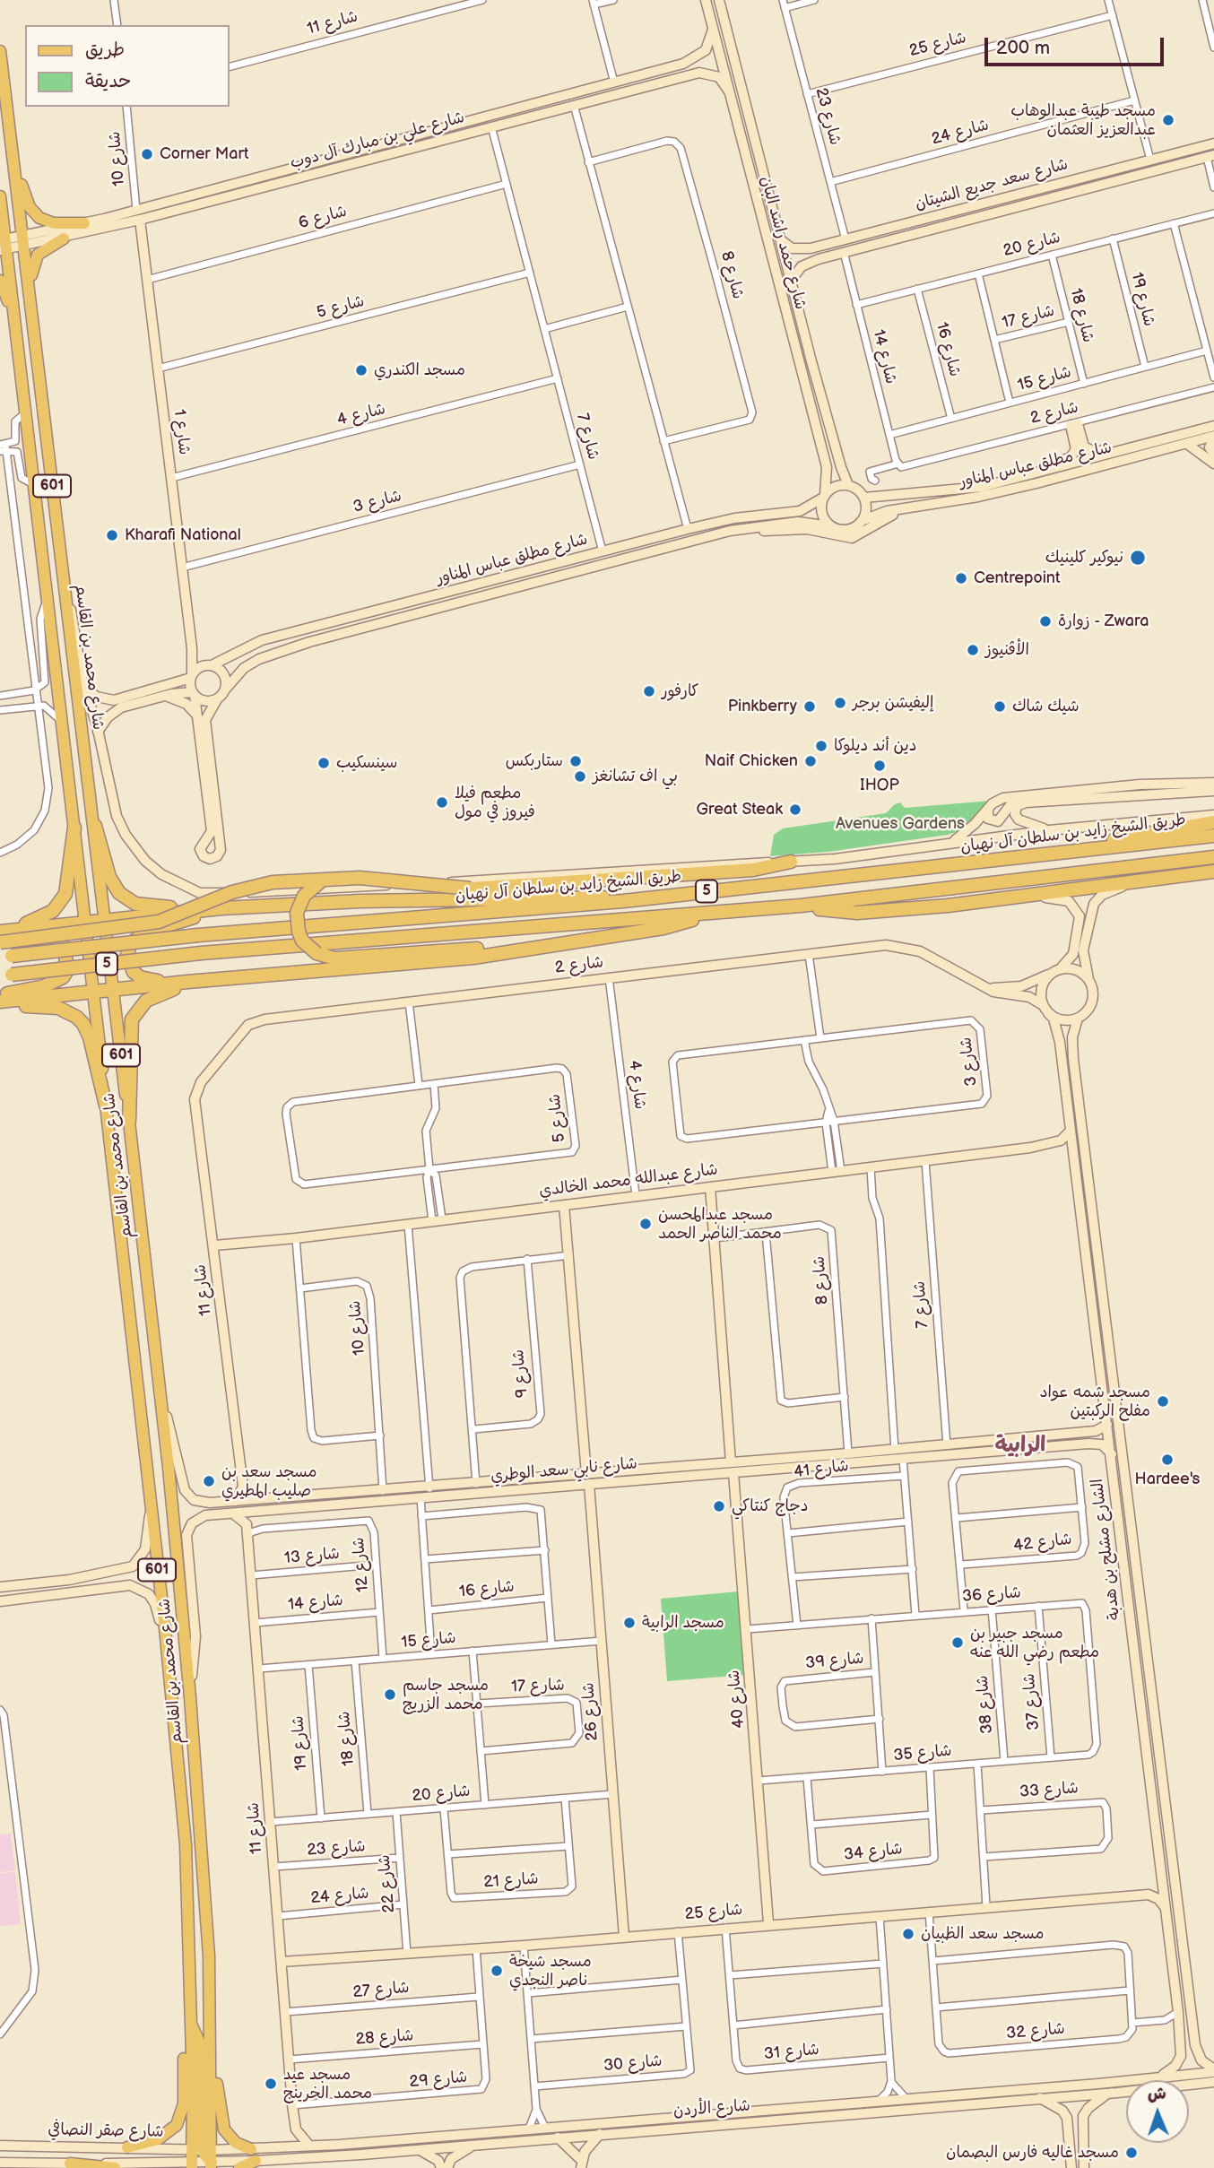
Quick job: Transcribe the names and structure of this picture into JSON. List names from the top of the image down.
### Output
{
  "streets": {
    "highway": ["طريق الشيخ زايد بن سلطان آل نهيان", "5"],
    "main road": ["601", "شارع محمد بن القاسم"],
    "street": [
      "شارع 11",
      "شارع 25",
      "شارع 23",
      "شارع 24",
      "شارع علي بن مبارك آل دوب",
      "شارع 10",
      "شارع سعد جديع الشيتان",
      "شارع 6",
      "شارع حمد راشد البان",
      "شارع 20",
      "شارع 8",
      "شارع 19",
      "شارع 5",
      "شارع 18",
      "شارع 17",
      "شارع 16",
      "شارع 14",
      "شارع 15",
      "شارع 2",
      "شارع 4",
      "شارع 1",
      "شارع 7",
      "شارع مطلق عباس المناور",
      "شارع 3",
      "شارع عبدالله محمد الخالدي",
      "شارع 9",
      "شارع 41",
      "شارع نابي سعد الوطري",
      "شارع 42",
      "الشارع مشلح بن هدبة",
      "شارع 13",
      "شارع 12",
      "شارع 36",
      "شارع 39",
      "شارع 40",
      "شارع 37",
      "شارع 38",
      "شارع 26",
      "شارع 35",
      "شارع 33",
      "شارع 34",
      "شارع 21",
      "شارع 22",
      "شارع 27",
      "شارع 32",
      "شارع 28",
      "شارع 31",
      "شارع 30",
      "شارع 29",
      "شارع الأردن",
      "شارع صقر النصافي"
    ]
  },
  "crossings": [
    ["شارع 11", "شارع 25"],
    ["شارع 11", "شارع 23"],
    ["شارع 11", "شارع 24"],
    ["شارع 11", "شارع 20"],
    ["شارع 11", "شارع 14"],
    ["شارع 11", "شارع 15"],
    ["شارع 11", "شارع 2"],
    ["شارع 11", "شارع عبدالله محمد الخالدي"],
    ["شارع 11", "شارع 13"],
    ["شارع 11", "شارع 12"],
    ["شارع 11", "شارع 27"],
    ["شارع 11", "شارع 28"],
    ["شارع 11", "شارع 29"],
    ["شارع 25", "شارع 23"],
    ["شارع 25", "شارع 40"],
    ["شارع 25", "شارع 26"],
    ["شارع 25", "شارع 22"],
    ["شارع 25", "شارع 32"],
    ["شارع 25", "شارع 31"],
    ["شارع 25", "شارع 30"],
    ["شارع 25", "شارع 29"],
    ["شارع 23", "شارع 24"],
    ["شارع 23", "شارع سعد جديع الشيتان"],
    ["شارع 23", "شارع 22"],
    ["شارع 24", "شارع 22"],
    ["شارع علي بن مبارك آل دوب", "شارع 10"],
    ["شارع علي بن مبارك آل دوب", "شارع حمد راشد البان"],
    ["شارع علي بن مبارك آل دوب", "شارع 1"],
    ["شارع علي بن مبارك آل دوب", "شارع 7"],
    ["شارع علي بن مبارك آل دوب", "شارع محمد بن القاسم"],
    ["شارع 10", "شارع 1"],
    ["شارع 10", "شارع نابي سعد الوطري"],
    ["شارع سعد جديع الشيتان", "شارع حمد راشد البان"],
    ["شارع سعد جديع الشيتان", "شارع 14"],
    ["شارع 6", "شارع 1"],
    ["شارع 6", "شارع 7"],
    ["شارع حمد راشد البان", "شارع مطلق عباس المناور"],
    ["شارع 20", "شارع 19"],
    ["شارع 20", "شارع 18"],
    ["شارع 20", "شارع 17"],
    ["شارع 20", "شارع 16"],
    ["شارع 20", "شارع 14"],
    ["شارع 20", "شارع 26"],
    ["شارع 20", "شارع 21"],
    ["شارع 20", "شارع 22"],
    ["شارع 8", "شارع نابي سعد الوطري"],
    ["شارع 19", "شارع 15"],
    ["شارع 5", "شارع 1"],
    ["شارع 5", "شارع 7"],
    ["شارع 18", "شارع 17"],
    ["شارع 18", "شارع 15"],
    ["شارع 17", "شارع 15"],
    ["شارع 16", "شارع 15"],
    ["شارع 14", "شارع 15"],
    ["شارع 14", "شارع 2"],
    ["شارع 14", "شارع 12"],
    ["شارع 15", "شارع 12"],
    ["شارع 15", "شارع 26"],
    ["شارع 2", "شارع 4"],
    ["شارع 2", "الشارع مشلح بن هدبة"],
    ["شارع 4", "شارع 1"],
    ["شارع 4", "شارع 7"],
    ["شارع 4", "شارع عبدالله محمد الخالدي"],
    ["شارع 1", "شارع مطلق عباس المناور"],
    ["شارع 1", "شارع 3"],
    ["شارع 7", "شارع مطلق عباس المناور"],
    ["شارع 7", "شارع 3"],
    ["شارع 7", "شارع عبدالله محمد الخالدي"],
    ["شارع 7", "شارع نابي سعد الوطري"],
    ["شارع محمد بن القاسم", "شارع نابي سعد الوطري"],
    ["شارع محمد بن القاسم", "شارع الأردن"],
    ["شارع محمد بن القاسم", "شارع صقر النصافي"],
    ["شارع عبدالله محمد الخالدي", "الشارع مشلح بن هدبة"],
    ["شارع 41", "شارع 36"],
    ["شارع نابي سعد الوطري", "الشارع مشلح بن هدبة"],
    ["شارع نابي سعد الوطري", "شارع 40"],
    ["شارع نابي سعد الوطري", "شارع 26"],
    ["شارع 42", "شارع 36"],
    ["شارع 13", "شارع 12"],
    ["شارع 36", "شارع 39"],
    ["شارع 36", "شارع 40"],
    ["شارع 36", "شارع 37"],
    ["شارع 36", "شارع 38"],
    ["شارع 36", "شارع 35"],
    ["شارع 39", "شارع 35"],
    ["شارع 40", "شارع 35"],
    ["شارع 37", "شارع 35"],
    ["شارع 38", "شارع 35"],
    ["شارع 35", "شارع 34"],
    ["شارع 27", "شارع 29"],
    ["شارع 28", "شارع 29"],
    ["شارع الأردن", "شارع صقر النصافي"]
  ],
  "districts": ["الرابية"],
  "parks": ["Avenues Gardens"],
  "places": [
    "مسجد طيبة عبدالوهاب عبدالعزيز العثمان",
    "Corner Mart",
    "مسجد الكندري",
    "Kharafi National",
    "نيوكير كلينيك",
    "Centrepoint",
    "زوارة - Zwara",
    "الأڤنيوز",
    "كارفور",
    "إليفيشن برجر",
    "Pinkberry",
    "شيك شاك",
    "دين أند ديلوكا",
    "ستاربكس",
    "Naif Chicken",
    "سينسكيب",
    "IHOP",
    "بي اف تشانغز",
    "مطعم فيلا فيروز في مول",
    "Great Steak",
    "مسجد عبدالمحسن محمد الناصر الحمد",
    "مسجد شمه عواد مفلح الركبتين",
    "Hardee's",
    "مسجد سعد بن صليب المطيري",
    "دجاج كنتاكي",
    "مسجد الرابية",
    "مسجد جبير بن مطعم رضي الله عنه",
    "مسجد جاسم محمد الزريج",
    "مسجد سعد الظبيان",
    "مسجد شيخة ناصر النجدي",
    "مسجد عيد محمد الخرينج",
    "مسجد غاليه فارس البصمان"
  ],
  "legend": ["طريق", "حديقة"],
  "scale_bar": "200 m",
  "north": "top"
}
